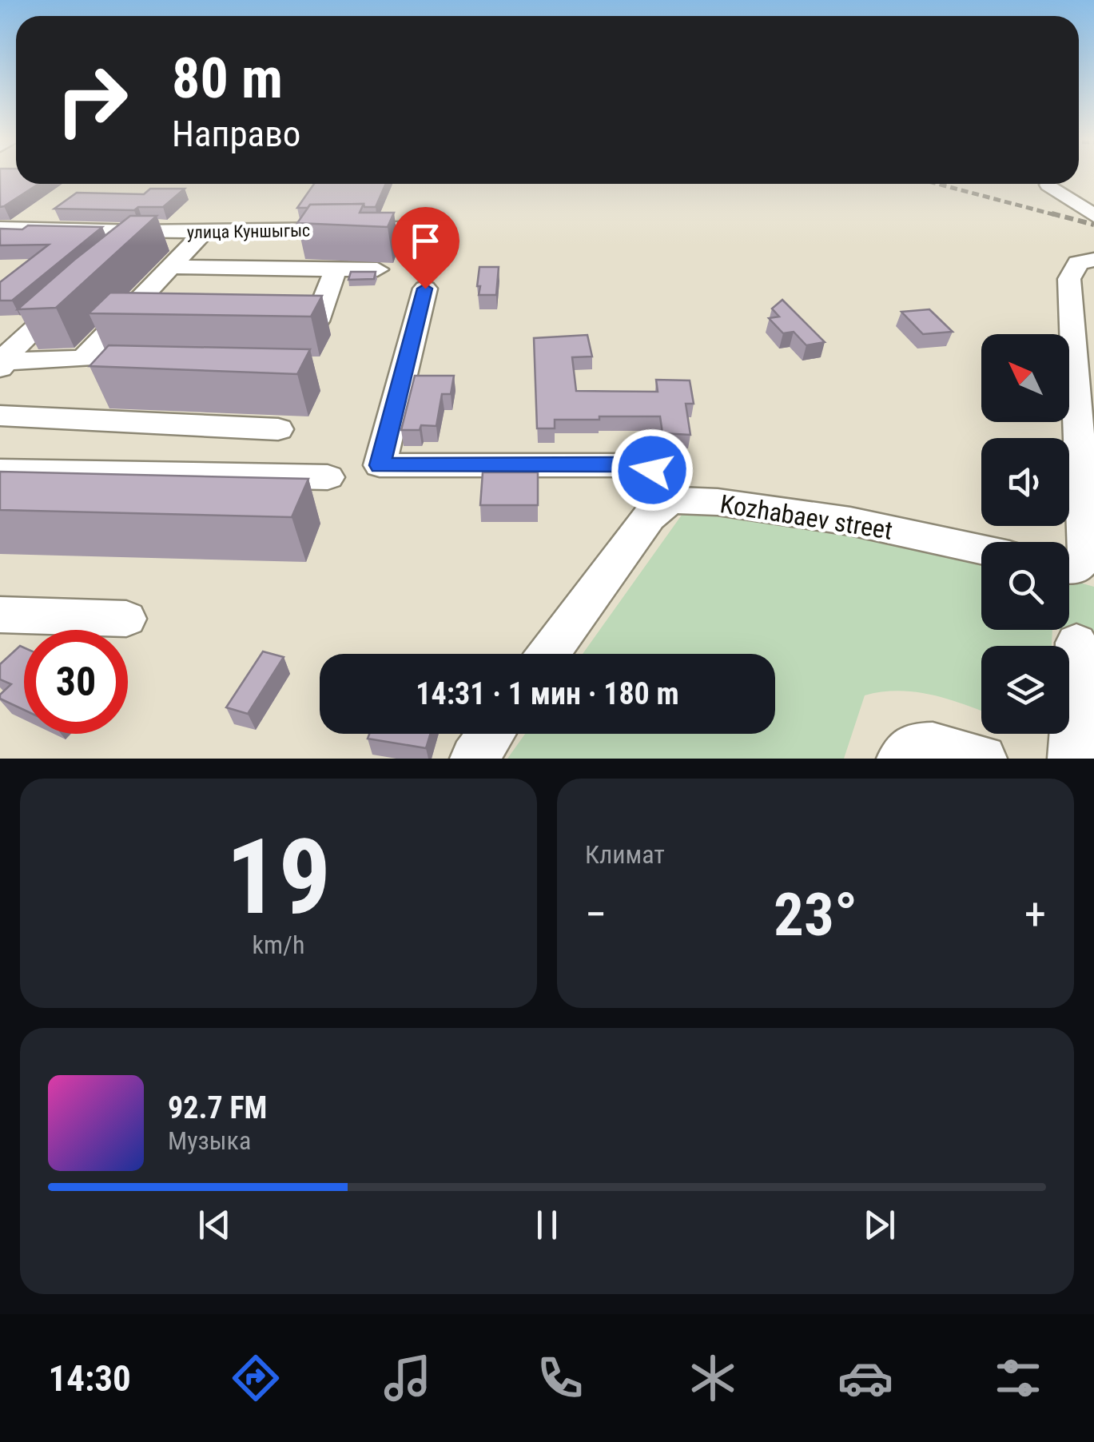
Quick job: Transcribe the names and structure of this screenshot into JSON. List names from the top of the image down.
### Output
{
  "streets": {
    "street": ["улица Куншыгыс", "Kozhabaev street"]
  },
  "north": "top left",
  "page": {
    "turn": ["80 m", "Направо"],
    "limit": "30",
    "trip": "14:31 · 1 мин · 180 m",
    "tile": [
      ["19", "km/h"],
      "Климат"
    ],
    "heat": ["−", "23°", "+"],
    "song": ["92.7 FM", "Музыка"],
    "tabs": "14:30"
  }
}
